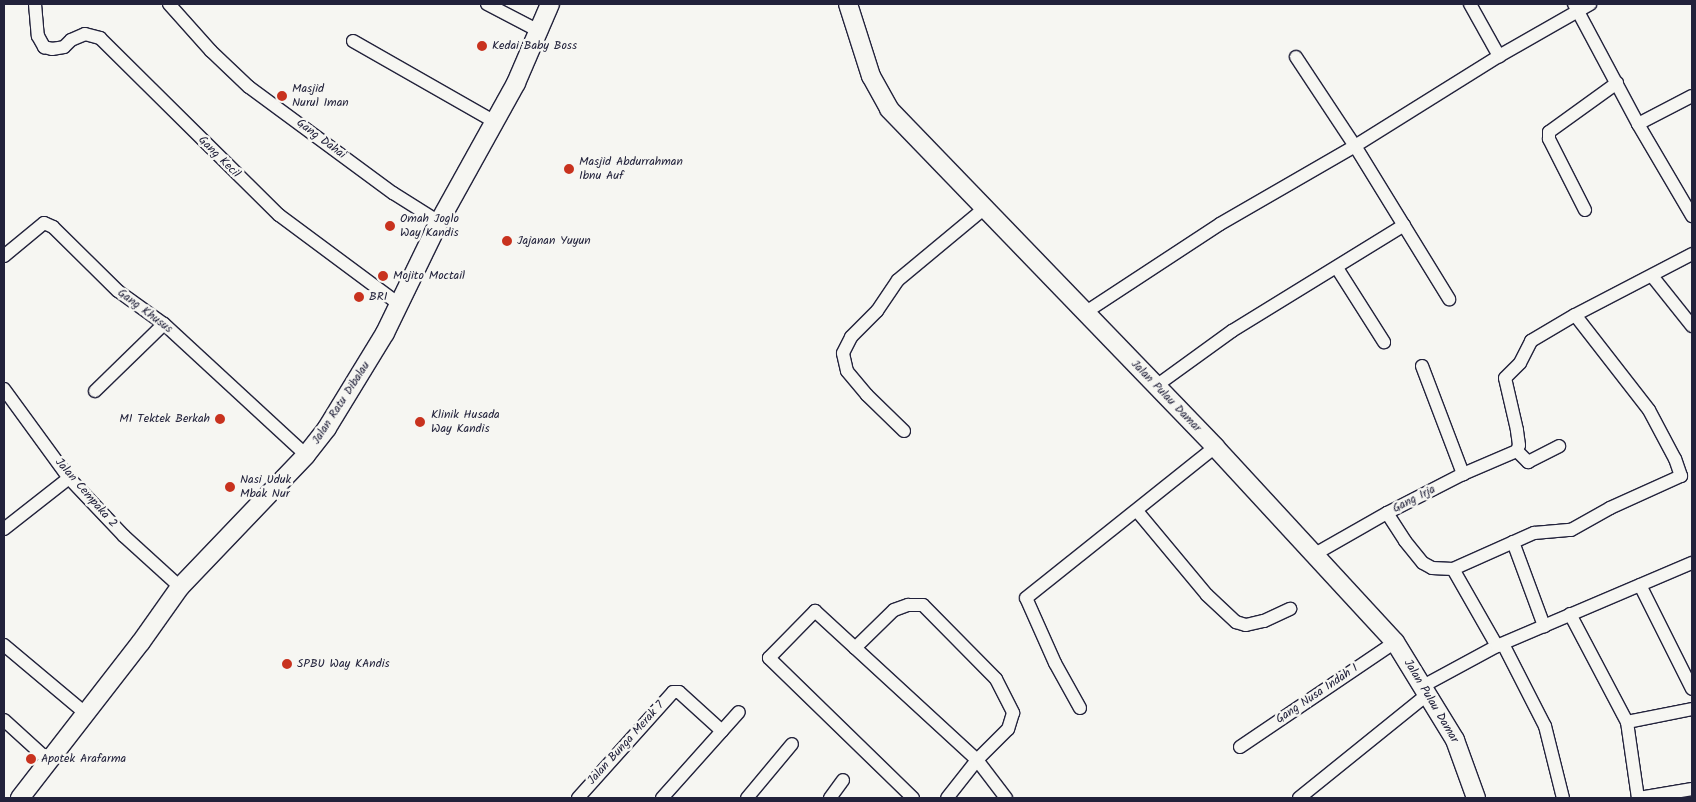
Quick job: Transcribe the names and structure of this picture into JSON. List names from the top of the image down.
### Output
{
  "streets": {
    "street": [
      "Gang Dahai",
      "Gang Kecil",
      "Gang Khusus",
      "Jalan Pulau Damar",
      "Jalan Ratu Dibalau",
      "Jalan Cempaka 2",
      "Gang Irja",
      "Gang Nusa Indah I",
      "Jalan Bunga Merak 7"
    ]
  },
  "crossings": [
    ["Gang Dahai", "Jalan Ratu Dibalau"],
    ["Gang Kecil", "Jalan Ratu Dibalau"],
    ["Gang Khusus", "Jalan Ratu Dibalau"],
    ["Jalan Pulau Damar", "Gang Irja"],
    ["Jalan Pulau Damar", "Gang Nusa Indah I"],
    ["Jalan Ratu Dibalau", "Jalan Cempaka 2"]
  ],
  "places": [
    "Kedai Baby Boss",
    "Masjid Nurul Iman",
    "Masjid Abdurrahman Ibnu Auf",
    "Omah Joglo Way Kandis",
    "Jajanan Yuyun",
    "Mojito Moctail",
    "BRI",
    "MI Tektek Berkah",
    "Klinik Husada Way Kandis",
    "Nasi Uduk Mbak Nur",
    "SPBU Way KAndis",
    "Apotek Arafarma"
  ]
}
